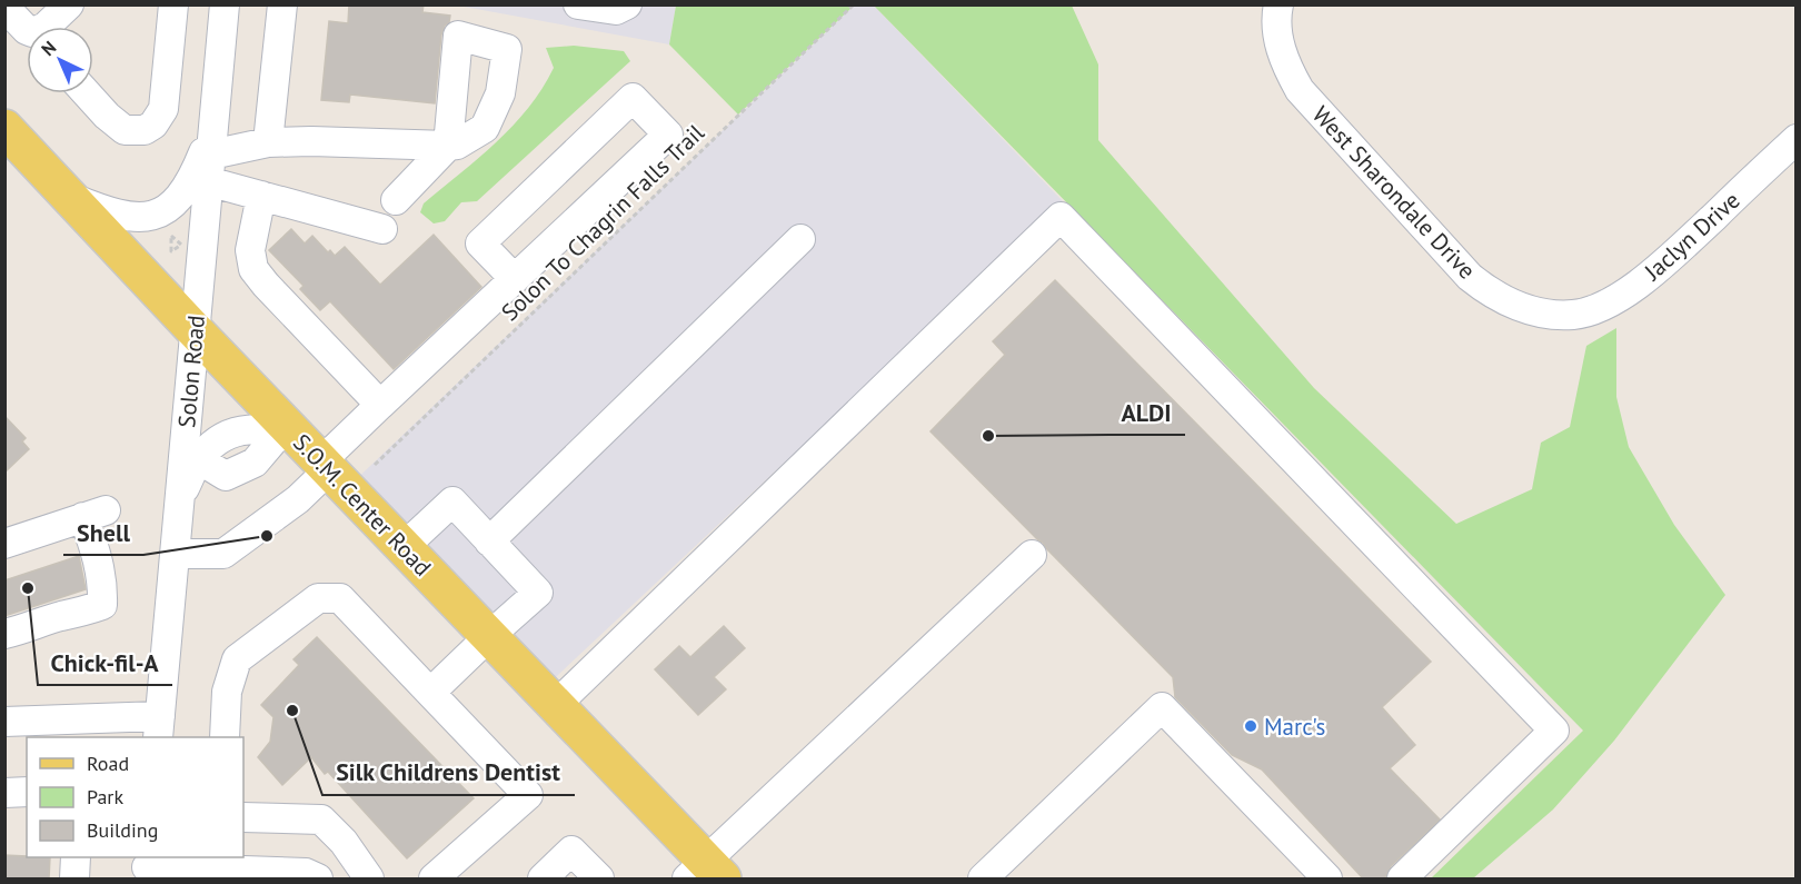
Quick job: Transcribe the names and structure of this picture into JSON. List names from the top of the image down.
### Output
{
  "streets": {
    "main road": ["S.O.M. Center Road"],
    "street": ["West Sharondale Drive", "Jaclyn Drive", "Solon Road"],
    "path": ["Solon To Chagrin Falls Trail"]
  },
  "crossings": [
    ["West Sharondale Drive", "Jaclyn Drive"],
    ["Solon Road", "S.O.M. Center Road"]
  ],
  "places": [
    "ALDI",
    "Shell",
    "Chick-fil-A",
    "Silk Childrens Dentist",
    "Marc's"
  ],
  "legend": ["Road", "Park", "Building"],
  "north": "top left"
}
